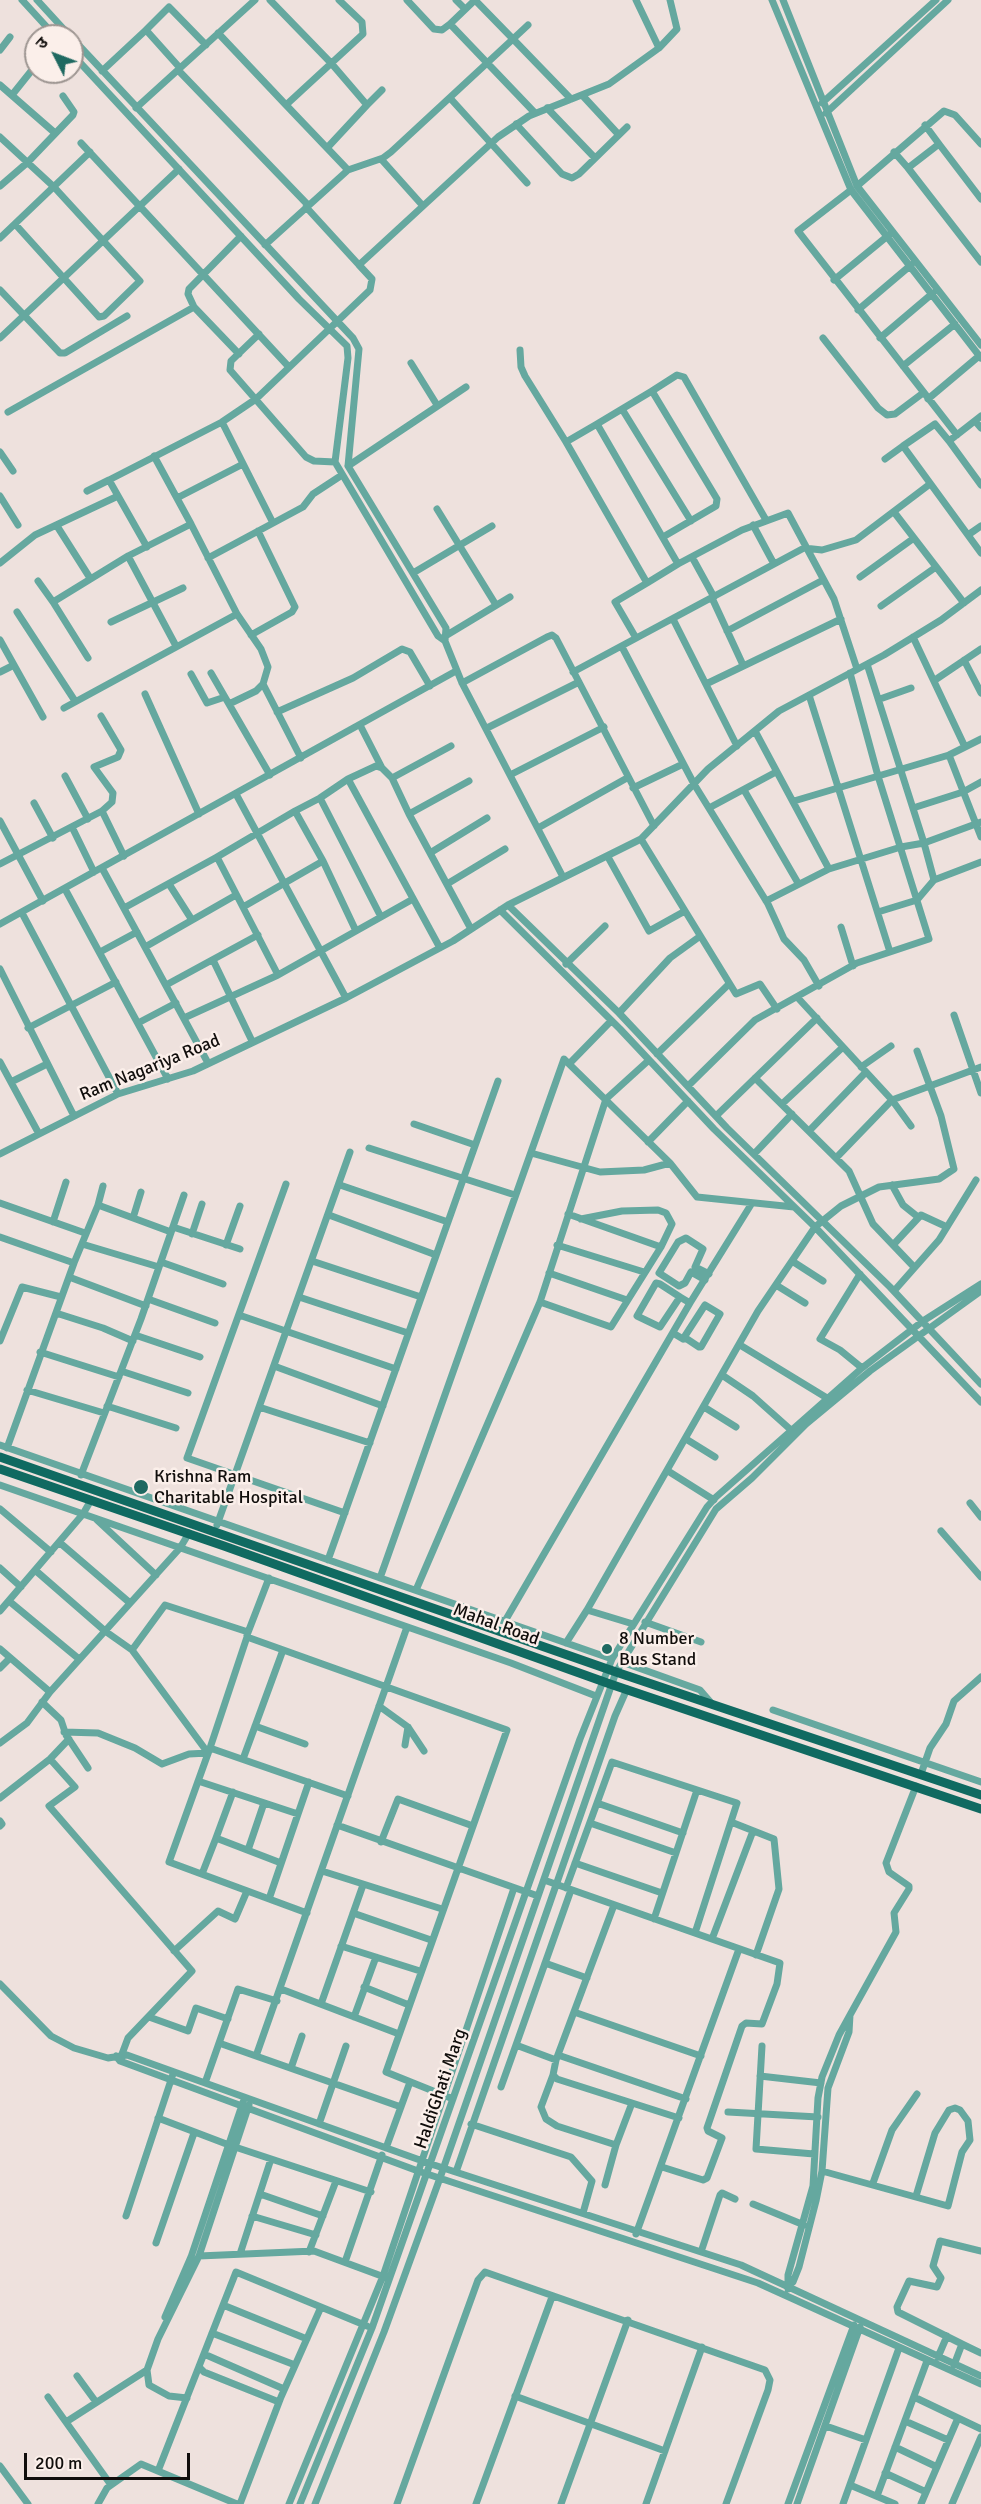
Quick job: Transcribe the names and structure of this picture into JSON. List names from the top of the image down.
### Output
{
  "streets": {
    "main road": ["Mahal Road"],
    "street": ["Ram Nagariya Road", "HaldiGhati Marg"]
  },
  "crossings": [
    ["Mahal Road", "HaldiGhati Marg"]
  ],
  "places": ["Krishna Ram Charitable Hospital", "8 Number Bus Stand"],
  "scale_bar": "200 m",
  "north": "top left"
}
